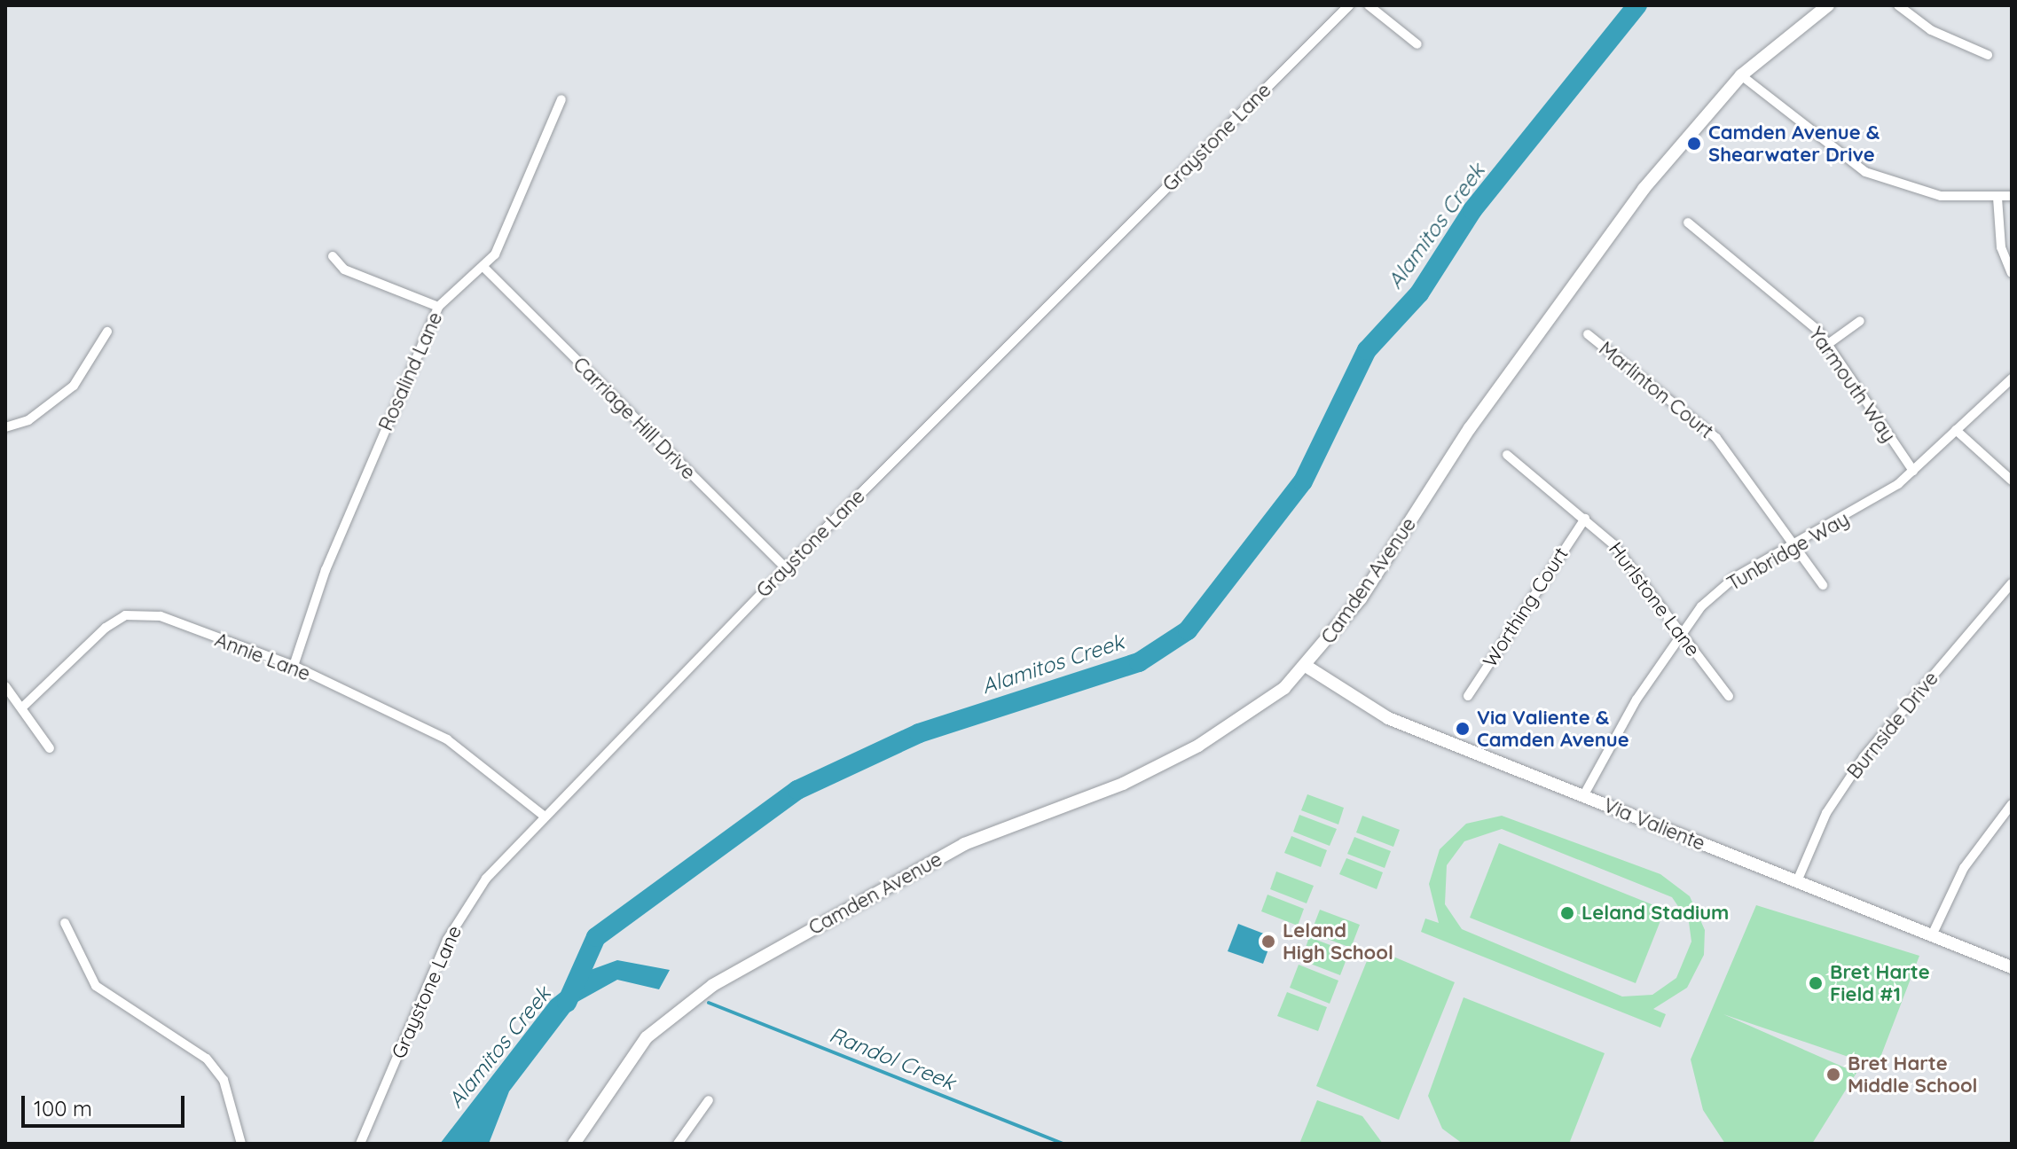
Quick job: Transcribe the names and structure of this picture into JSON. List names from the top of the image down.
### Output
{
  "streets": {
    "street": [
      "Graystone Lane",
      "Rosalind Lane",
      "Yarmouth Way",
      "Marlinton Court",
      "Carriage Hill Drive",
      "Tunbridge Way",
      "Camden Avenue",
      "Hurlstone Lane",
      "Worthing Court",
      "Annie Lane",
      "Burnside Drive",
      "Via Valiente"
    ]
  },
  "crossings": [
    ["Graystone Lane", "Carriage Hill Drive"],
    ["Graystone Lane", "Annie Lane"],
    ["Rosalind Lane", "Carriage Hill Drive"],
    ["Rosalind Lane", "Annie Lane"],
    ["Yarmouth Way", "Tunbridge Way"],
    ["Marlinton Court", "Tunbridge Way"],
    ["Tunbridge Way", "Hurlstone Lane"],
    ["Tunbridge Way", "Via Valiente"],
    ["Camden Avenue", "Via Valiente"],
    ["Hurlstone Lane", "Worthing Court"],
    ["Burnside Drive", "Via Valiente"]
  ],
  "water": ["Alamitos Creek", "Randol Creek"],
  "places": [
    "Camden Avenue & Shearwater Drive",
    "Via Valiente & Camden Avenue",
    "Leland Stadium",
    "Leland High School",
    "Bret Harte Field #1",
    "Bret Harte Middle School"
  ],
  "scale_bar": "100 m"
}
